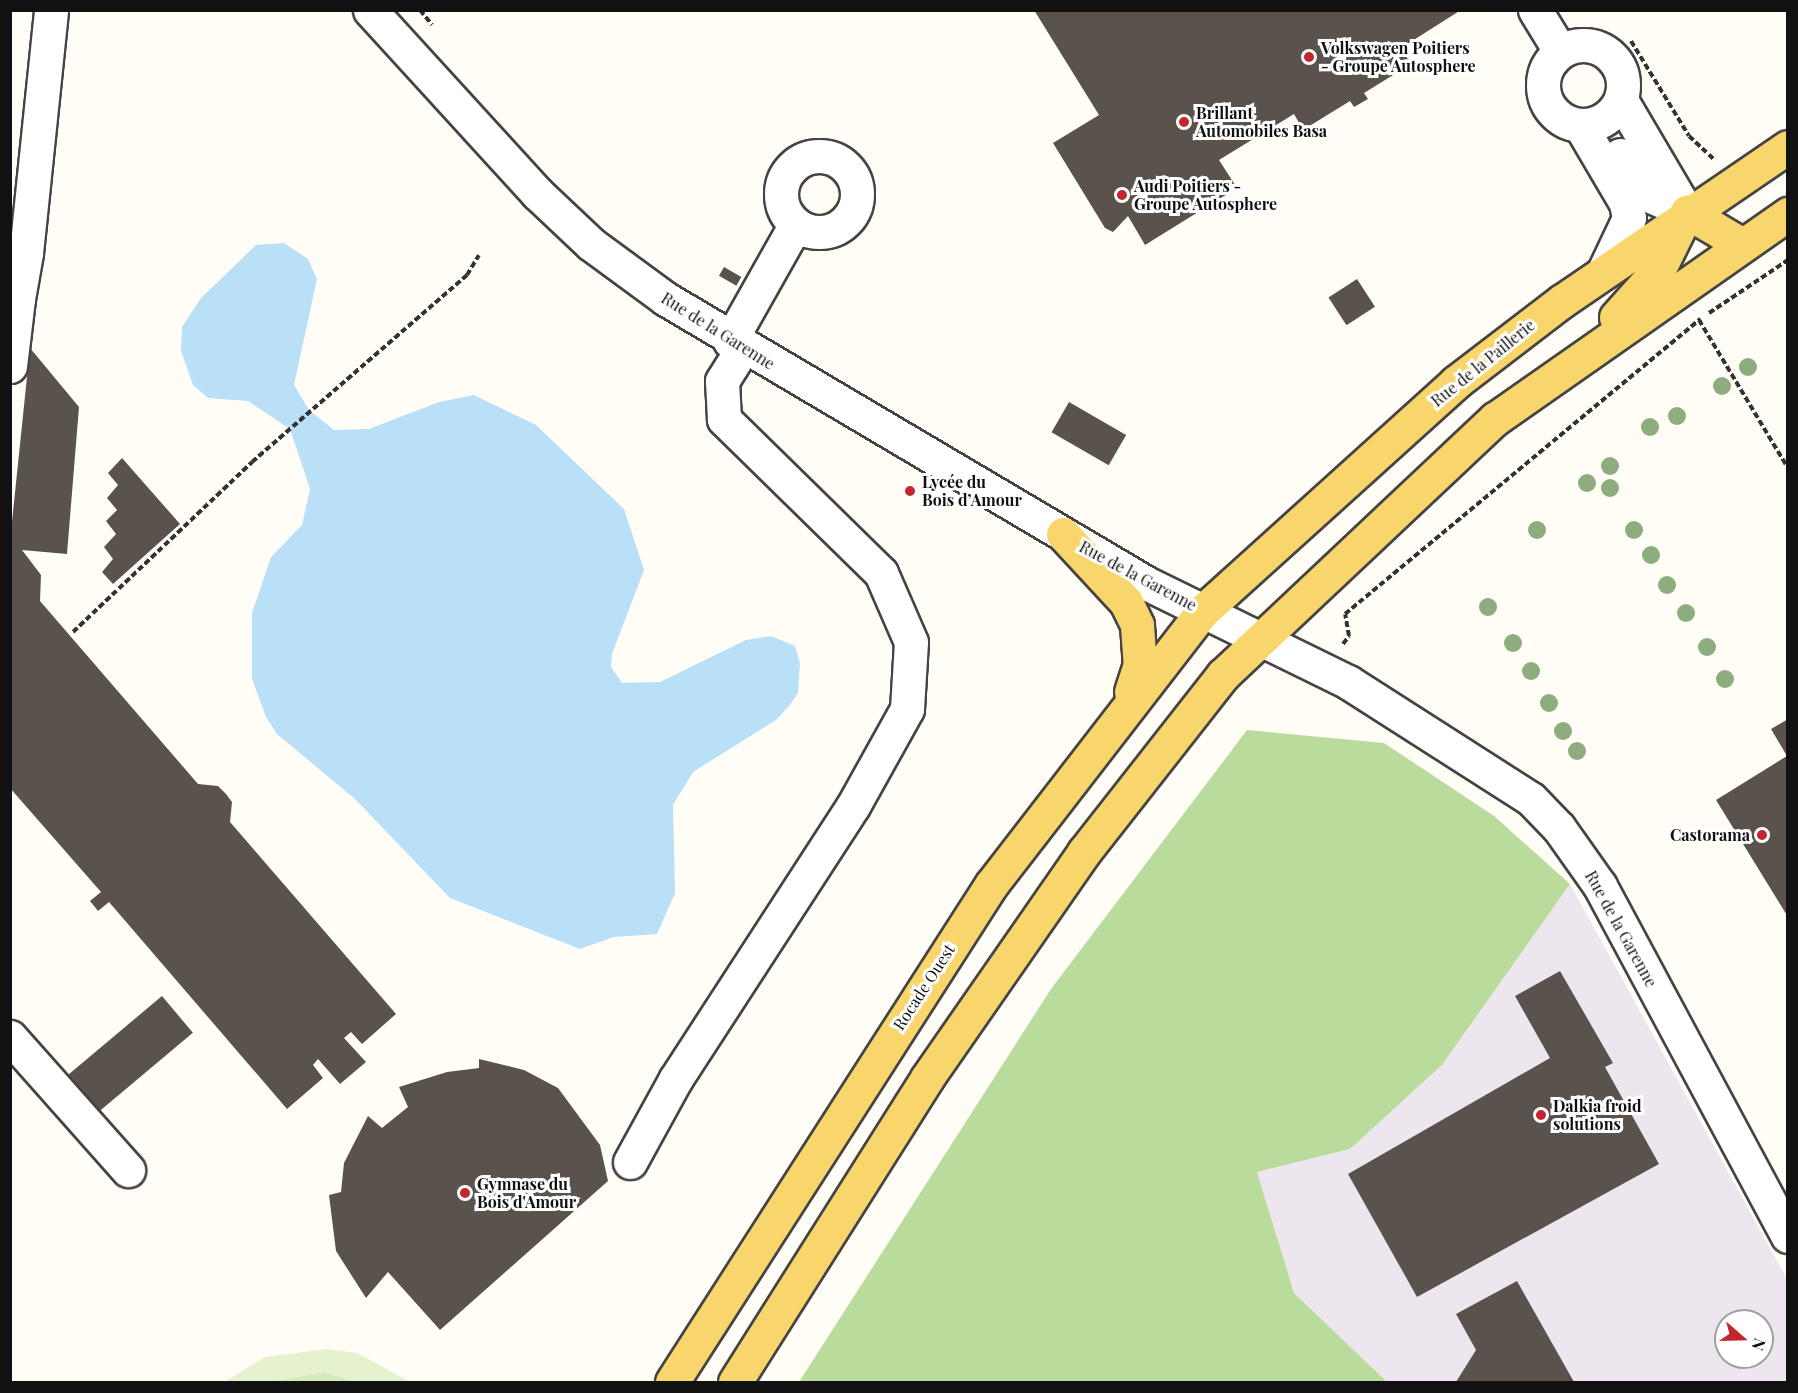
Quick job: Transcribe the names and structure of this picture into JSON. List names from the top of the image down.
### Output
{
  "streets": {
    "main road": ["Rue de la Paillerie", "Rocade Ouest"],
    "street": ["Rue de la Garenne"]
  },
  "crossings": [
    ["Rue de la Garenne", "Rue de la Paillerie"],
    ["Rue de la Garenne", "Rocade Ouest"],
    ["Rue de la Paillerie", "Rocade Ouest"]
  ],
  "places": [
    "Volkswagen Poitiers - Groupe Autosphere",
    "Brillant Automobiles Basa",
    "Audi Poitiers - Groupe Autosphere",
    "Lycée du Bois d’Amour",
    "Castorama",
    "Dalkia froid solutions",
    "Gymnase du Bois d'Amour"
  ],
  "north": "right"
}
